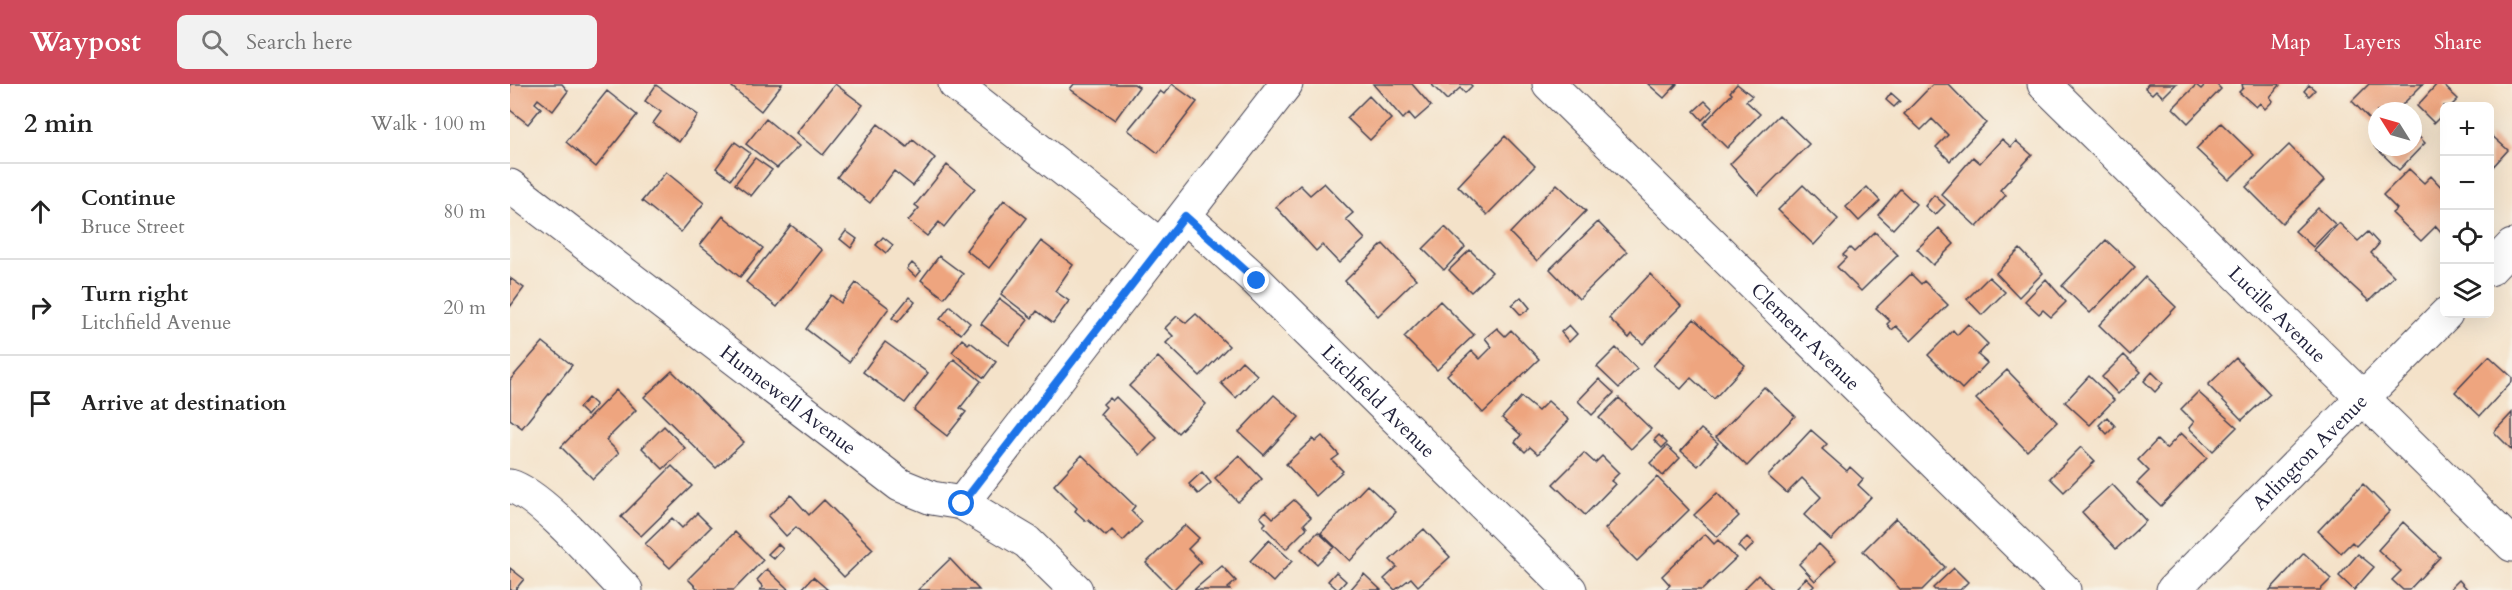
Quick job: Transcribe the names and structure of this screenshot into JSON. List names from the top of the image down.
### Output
{
  "streets": {
    "street": [
      "Lucille Avenue",
      "Clement Avenue",
      "Hunnewell Avenue",
      "Litchfield Avenue",
      "Arlington Avenue"
    ]
  },
  "crossings": [
    ["Lucille Avenue", "Arlington Avenue"]
  ],
  "north": "top left",
  "page": {
    "header": "Waypost",
    "search": "Search here",
    "nav": ["Map", "Layers", "Share"],
    "heading": ["2 min", "Walk · 100 m"],
    "map_buttons": ["+", "−"],
    "list": [
      ["Continue", "Bruce Street", "80 m"],
      ["Turn right", "Litchfield Avenue", "20 m"],
      "Arrive at destination"
    ]
  }
}
